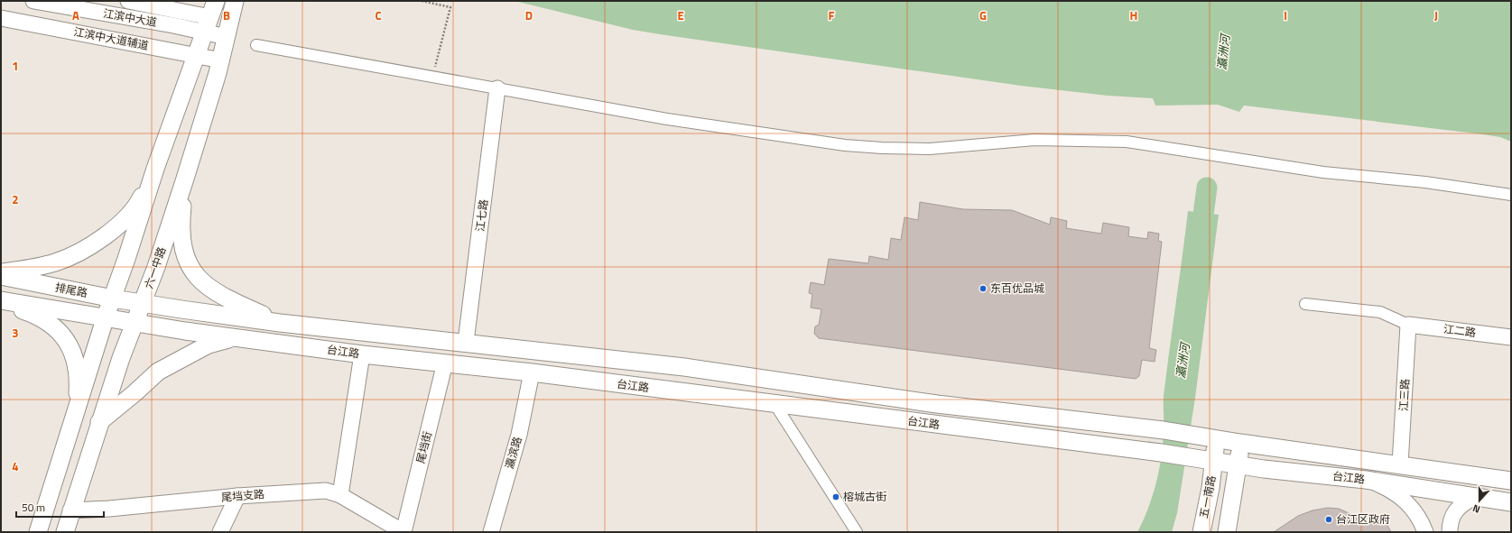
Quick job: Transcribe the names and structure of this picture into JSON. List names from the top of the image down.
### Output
{
  "streets": {
    "main road": [
      "六一中路",
      "排尾路",
      "台江路",
      "五一南路"
    ],
    "street": [
      "江滨中大道",
      "江滨中大道辅道",
      "江七路",
      "江二路",
      "江三路",
      "尾垱街",
      "瀛滨路",
      "尾垱支路"
    ]
  },
  "crossings": [
    ["江滨中大道", "六一中路"],
    ["江滨中大道辅道", "六一中路"],
    ["江七路", "台江路"],
    ["六一中路", "排尾路"],
    ["六一中路", "台江路"],
    ["六一中路", "尾垱支路"],
    ["排尾路", "台江路"],
    ["江二路", "江三路"],
    ["台江路", "江三路"],
    ["台江路", "尾垱街"],
    ["台江路", "瀛滨路"],
    ["台江路", "五一南路"],
    ["尾垱街", "尾垱支路"]
  ],
  "water": ["瀛洲河"],
  "places": ["东百优品城", "榕城古街", "台江区政府"],
  "scale_bar": "50 m",
  "north": "bottom",
  "grid": {
    "columns": [
      "A",
      "B",
      "C",
      "D",
      "E",
      "F",
      "G",
      "H",
      "I",
      "J"
    ],
    "rows": [
      "1",
      "2",
      "3",
      "4"
    ]
  }
}
